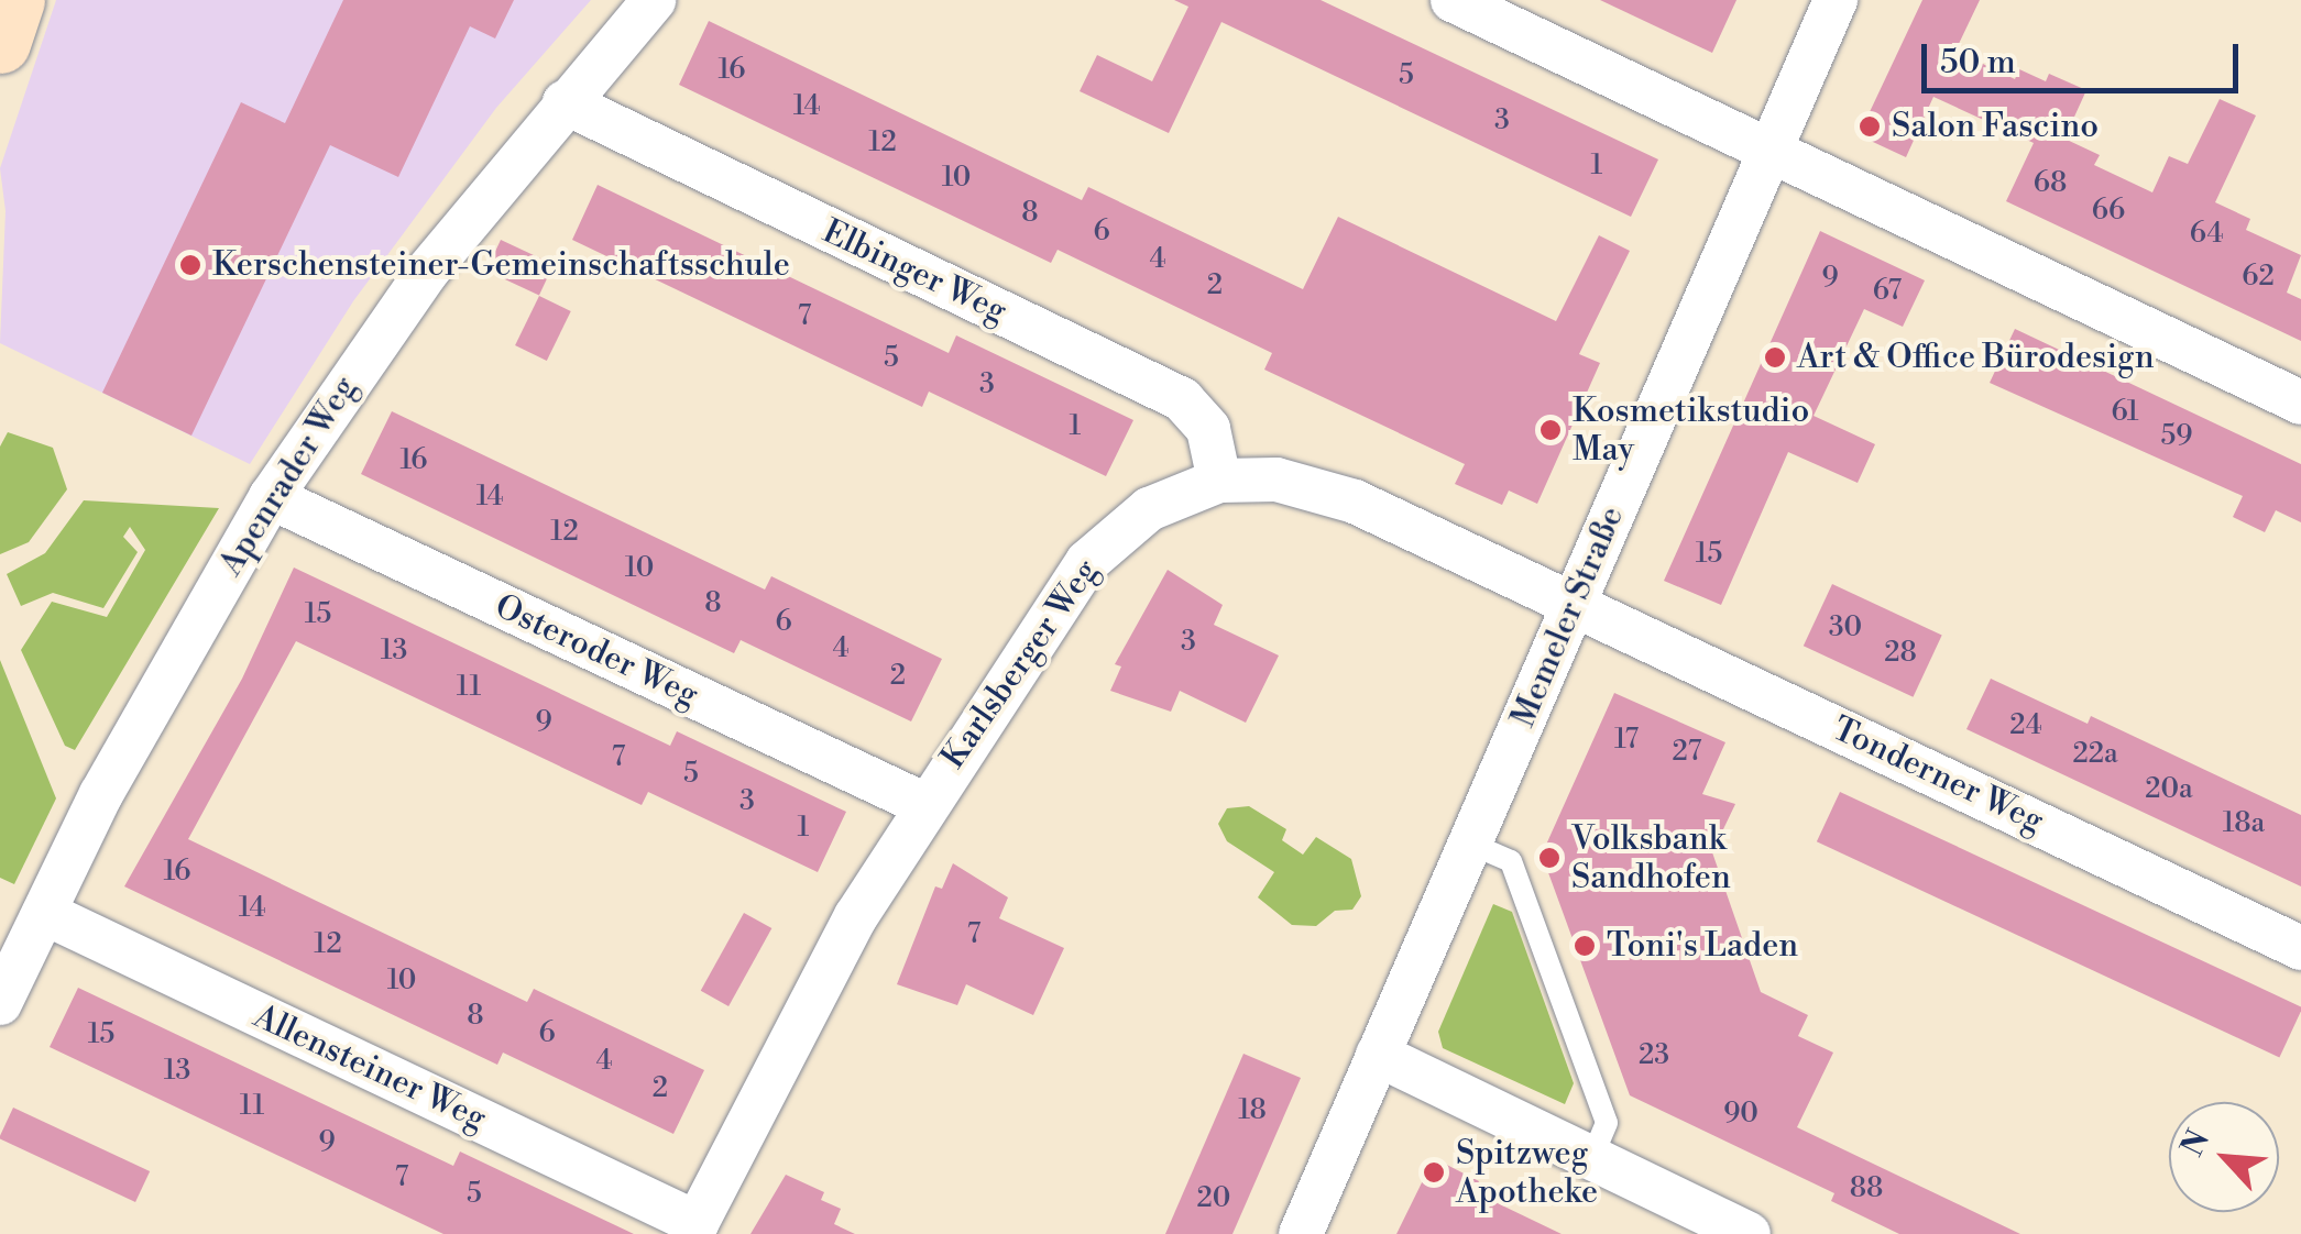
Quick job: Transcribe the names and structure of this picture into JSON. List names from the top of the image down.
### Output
{
  "streets": {
    "street": [
      "Elbinger Weg",
      "Apenrader Weg",
      "Memeler Straße",
      "Osteroder Weg",
      "Karlsberger Weg",
      "Tonderner Weg",
      "Allensteiner Weg"
    ]
  },
  "crossings": [
    ["Elbinger Weg", "Apenrader Weg"],
    ["Elbinger Weg", "Karlsberger Weg"],
    ["Apenrader Weg", "Osteroder Weg"],
    ["Apenrader Weg", "Allensteiner Weg"],
    ["Memeler Straße", "Karlsberger Weg"],
    ["Memeler Straße", "Tonderner Weg"],
    ["Osteroder Weg", "Karlsberger Weg"],
    ["Karlsberger Weg", "Tonderner Weg"],
    ["Karlsberger Weg", "Allensteiner Weg"]
  ],
  "places": [
    "Salon Fascino",
    "Kerschensteiner-Gemeinschaftsschule",
    "Art & Office Bürodesign",
    "Kosmetikstudio May",
    "Volksbank Sandhofen",
    "Toni's Laden",
    "Spitzweg Apotheke"
  ],
  "house_numbers": [
    "16",
    "5",
    "14",
    "3",
    "12",
    "1",
    "10",
    "68",
    "66",
    "8",
    "6",
    "64",
    "4",
    "62",
    "9",
    "2",
    "67",
    "7",
    "5",
    "3",
    "61",
    "1",
    "59",
    "16",
    "14",
    "12",
    "15",
    "10",
    "8",
    "15",
    "6",
    "30",
    "3",
    "4",
    "13",
    "28",
    "2",
    "11",
    "9",
    "24",
    "17",
    "27",
    "22a",
    "7",
    "5",
    "20a",
    "3",
    "18a",
    "1",
    "16",
    "14",
    "7",
    "12",
    "10",
    "8",
    "6",
    "15",
    "23",
    "4",
    "13",
    "2",
    "11",
    "18",
    "90",
    "9",
    "7",
    "88",
    "5",
    "20"
  ],
  "scale_bar": "50 m",
  "north": "top left"
}
